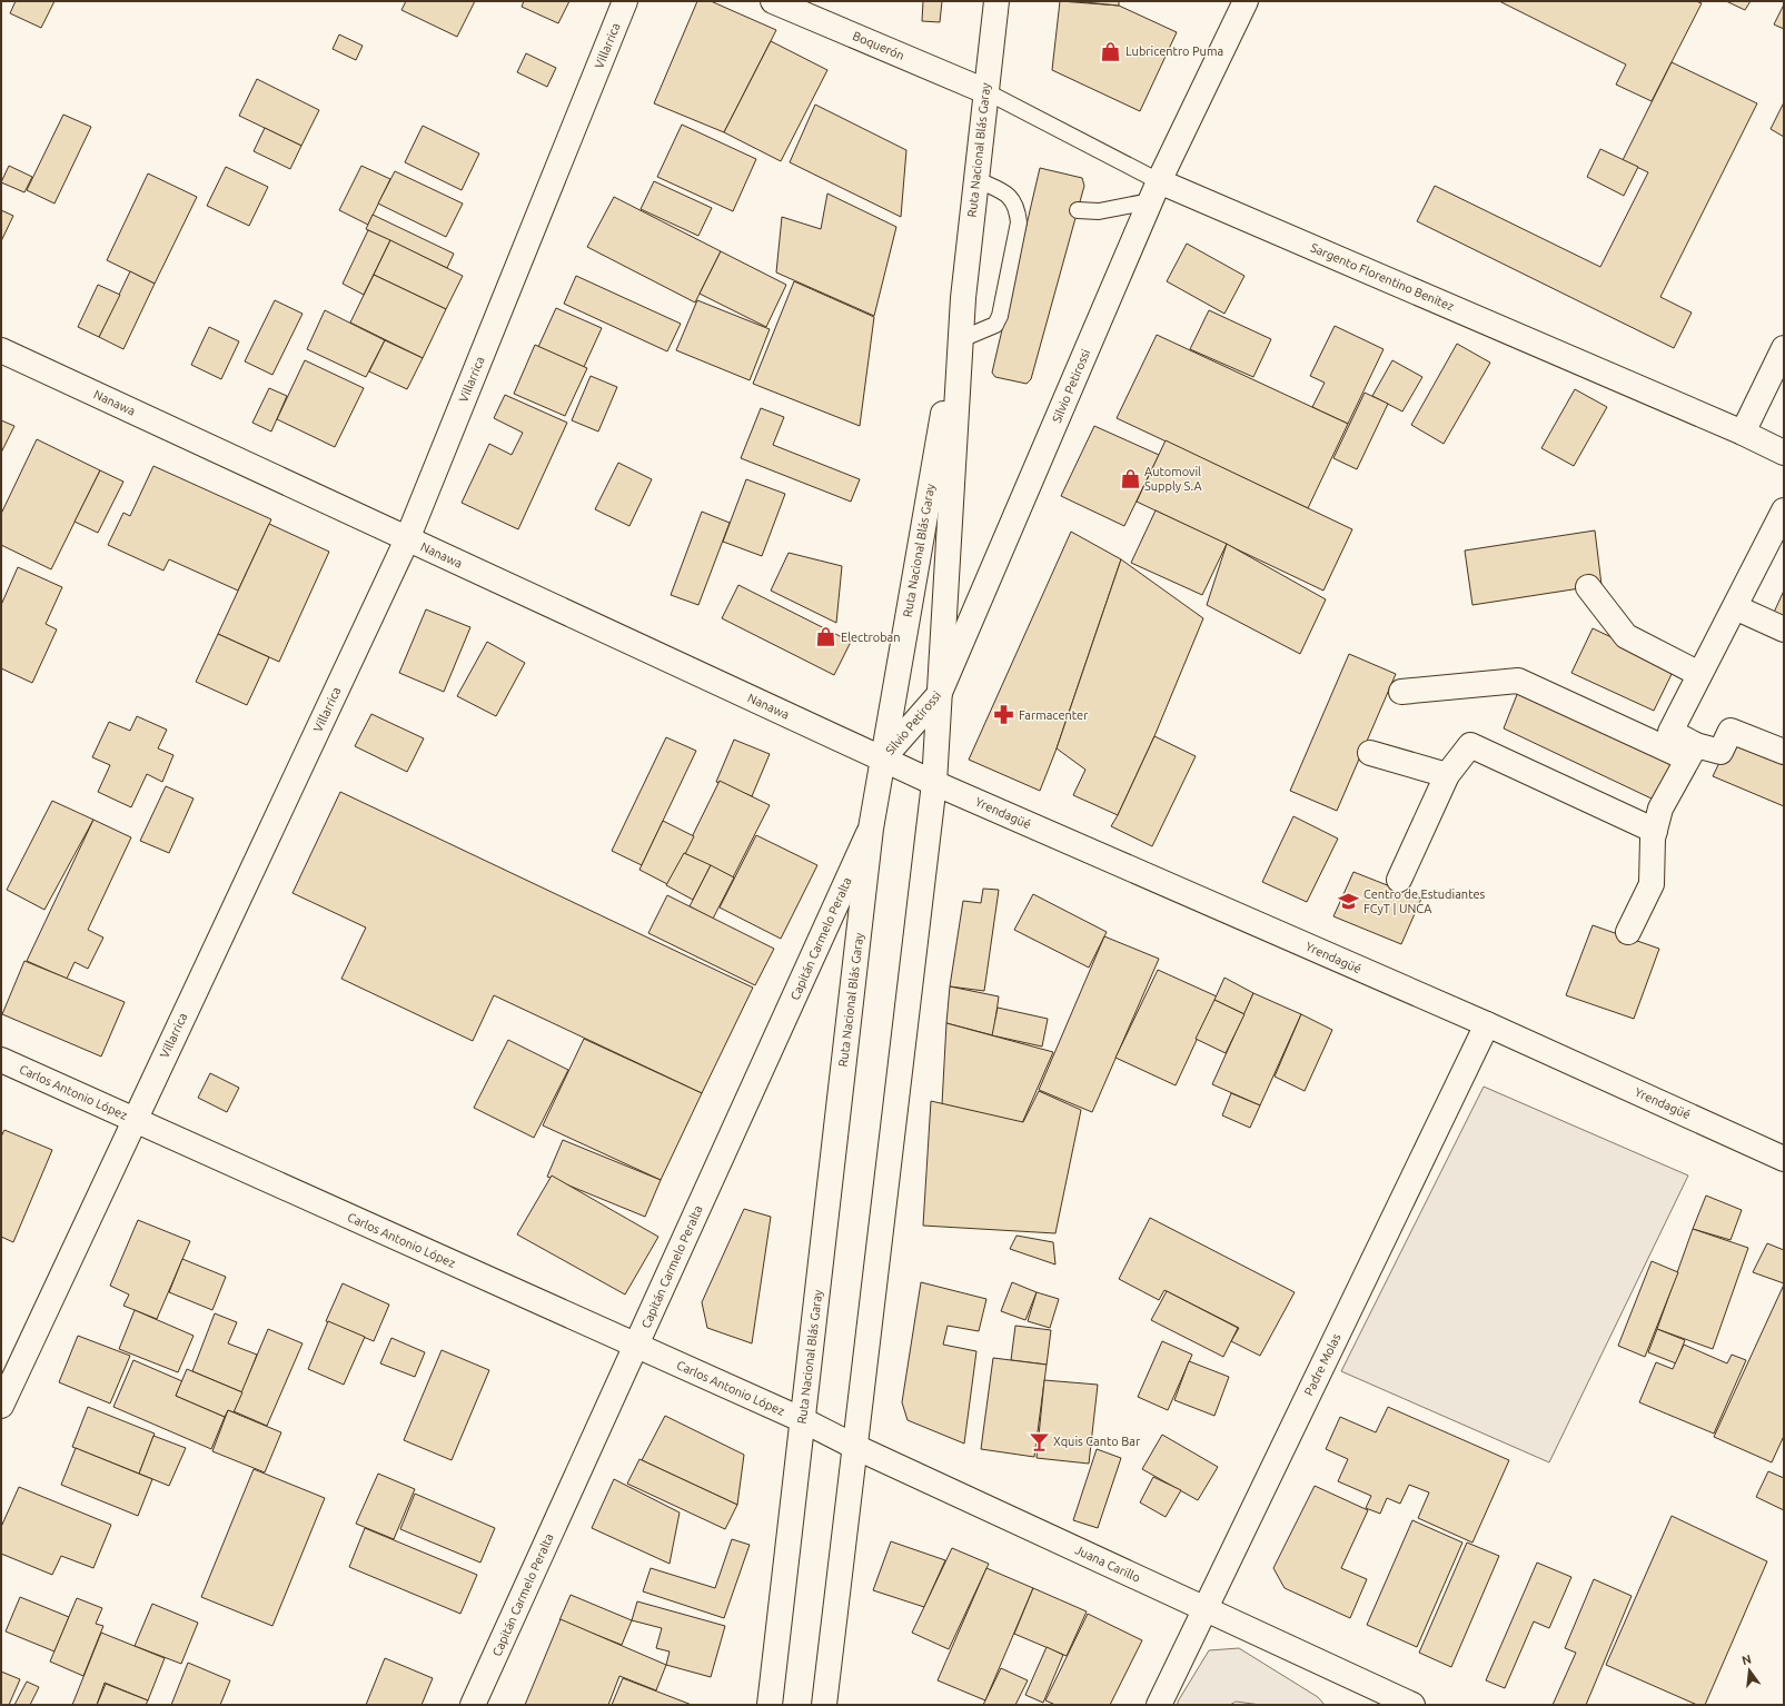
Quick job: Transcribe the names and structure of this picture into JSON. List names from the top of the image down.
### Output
{
  "streets": {
    "main road": [
      "Villarrica",
      "Boquerón",
      "Ruta Nacional Blás Garay",
      "Sargento Florentino Benitez",
      "Silvio Petirossi",
      "Nanawa",
      "Yrendagüé",
      "Capitán Carmelo Peralta",
      "Carlos Antonio López",
      "Padre Molas",
      "Juana Carillo"
    ]
  },
  "crossings": [
    ["Villarrica", "Nanawa"],
    ["Villarrica", "Carlos Antonio López"],
    ["Boquerón", "Ruta Nacional Blás Garay"],
    ["Boquerón", "Sargento Florentino Benitez"],
    ["Ruta Nacional Blás Garay", "Sargento Florentino Benitez"],
    ["Ruta Nacional Blás Garay", "Silvio Petirossi"],
    ["Ruta Nacional Blás Garay", "Nanawa"],
    ["Ruta Nacional Blás Garay", "Yrendagüé"],
    ["Ruta Nacional Blás Garay", "Capitán Carmelo Peralta"],
    ["Ruta Nacional Blás Garay", "Carlos Antonio López"],
    ["Ruta Nacional Blás Garay", "Juana Carillo"],
    ["Sargento Florentino Benitez", "Silvio Petirossi"],
    ["Silvio Petirossi", "Nanawa"],
    ["Silvio Petirossi", "Yrendagüé"],
    ["Nanawa", "Yrendagüé"],
    ["Yrendagüé", "Padre Molas"],
    ["Capitán Carmelo Peralta", "Carlos Antonio López"],
    ["Carlos Antonio López", "Juana Carillo"],
    ["Padre Molas", "Juana Carillo"]
  ],
  "places": {
    "shop": ["Lubricentro Puma", "Automovil Supply S.A", "Electroban"],
    "pharmacy": ["Farmacenter"],
    "school or university": ["Centro de Estudiantes FCyT | UNCA"],
    "bar": ["Xquis Canto Bar"]
  },
  "north": "top"
}
